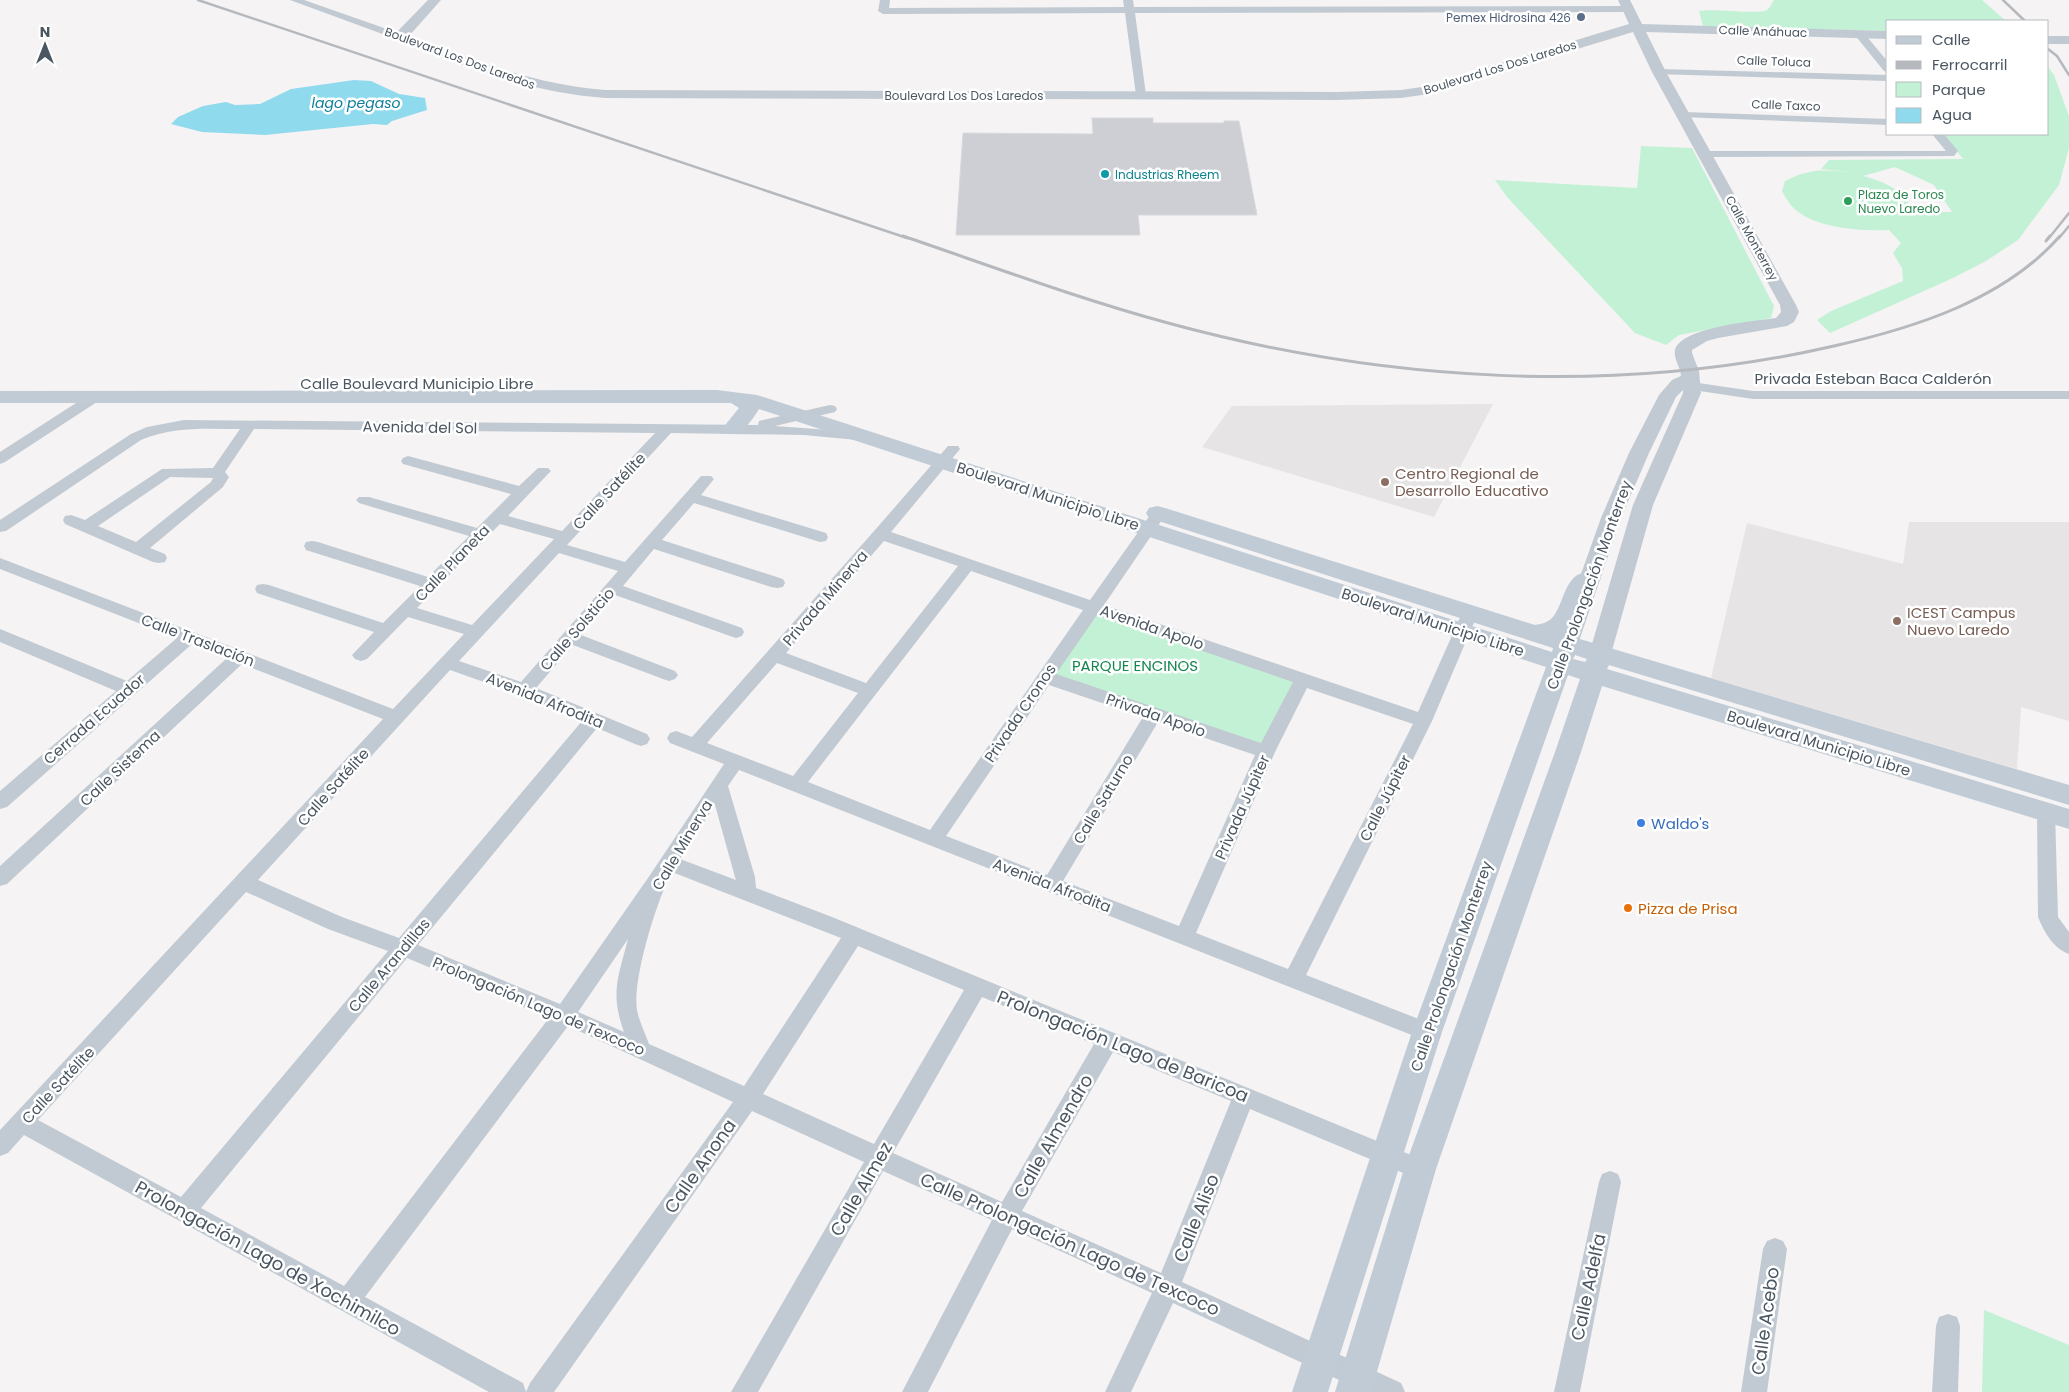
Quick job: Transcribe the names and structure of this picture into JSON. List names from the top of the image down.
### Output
{
  "streets": {
    "main road": ["Calle Boulevard Municipio Libre", "Boulevard Municipio Libre", "Calle Prolongación Monterrey"],
    "street": [
      "Calle Anáhuac",
      "Boulevard Los Dos Laredos",
      "Calle Toluca",
      "Calle Taxco",
      "Calle Monterrey",
      "Privada Esteban Baca Calderón",
      "Avenida del Sol",
      "Calle Satélite",
      "Calle Planeta",
      "Privada Minerva",
      "Avenida Apolo",
      "Calle Solsticio",
      "Calle Traslación",
      "Avenida Afrodita",
      "Privada Cronos",
      "Privada Apolo",
      "Cerrada Ecuador",
      "Calle Sistema",
      "Calle Júpiter",
      "Calle Saturno",
      "Privada Júpiter",
      "Calle Minerva",
      "Calle Arandillas",
      "Prolongación Lago de Texcoco",
      "Prolongación Lago de Baricoa",
      "Calle Almendro",
      "Calle Anona",
      "Calle Almez",
      "Calle Aliso",
      "Calle Prolongación Lago de Texcoco",
      "Prolongación Lago de Xochimilco",
      "Calle Adelfa",
      "Calle Acebo"
    ]
  },
  "crossings": [
    ["Calle Anáhuac", "Boulevard Los Dos Laredos"],
    ["Calle Anáhuac", "Calle Monterrey"],
    ["Boulevard Los Dos Laredos", "Calle Monterrey"],
    ["Calle Toluca", "Calle Monterrey"],
    ["Calle Taxco", "Calle Monterrey"],
    ["Calle Monterrey", "Privada Esteban Baca Calderón"],
    ["Calle Monterrey", "Calle Prolongación Monterrey"],
    ["Privada Esteban Baca Calderón", "Calle Prolongación Monterrey"],
    ["Calle Boulevard Municipio Libre", "Boulevard Municipio Libre"],
    ["Avenida del Sol", "Calle Satélite"],
    ["Avenida del Sol", "Boulevard Municipio Libre"],
    ["Calle Satélite", "Calle Solsticio"],
    ["Calle Satélite", "Calle Traslación"],
    ["Calle Satélite", "Avenida Afrodita"],
    ["Calle Satélite", "Prolongación Lago de Texcoco"],
    ["Calle Satélite", "Prolongación Lago de Xochimilco"],
    ["Boulevard Municipio Libre", "Calle Prolongación Monterrey"],
    ["Boulevard Municipio Libre", "Privada Minerva"],
    ["Boulevard Municipio Libre", "Privada Cronos"],
    ["Boulevard Municipio Libre", "Calle Júpiter"],
    ["Calle Planeta", "Calle Solsticio"],
    ["Calle Prolongación Monterrey", "Avenida Afrodita"],
    ["Calle Prolongación Monterrey", "Prolongación Lago de Baricoa"],
    ["Calle Prolongación Monterrey", "Calle Prolongación Lago de Texcoco"],
    ["Privada Minerva", "Avenida Apolo"],
    ["Privada Minerva", "Avenida Afrodita"],
    ["Avenida Apolo", "Privada Cronos"],
    ["Avenida Apolo", "Calle Júpiter"],
    ["Avenida Apolo", "Privada Júpiter"],
    ["Calle Solsticio", "Avenida Afrodita"],
    ["Calle Traslación", "Cerrada Ecuador"],
    ["Calle Traslación", "Calle Sistema"],
    ["Avenida Afrodita", "Privada Cronos"],
    ["Avenida Afrodita", "Calle Júpiter"],
    ["Avenida Afrodita", "Calle Saturno"],
    ["Avenida Afrodita", "Privada Júpiter"],
    ["Avenida Afrodita", "Calle Minerva"],
    ["Avenida Afrodita", "Calle Arandillas"],
    ["Privada Cronos", "Privada Apolo"],
    ["Privada Apolo", "Calle Saturno"],
    ["Privada Apolo", "Privada Júpiter"],
    ["Calle Minerva", "Prolongación Lago de Texcoco"],
    ["Calle Minerva", "Prolongación Lago de Baricoa"],
    ["Calle Arandillas", "Prolongación Lago de Texcoco"],
    ["Calle Arandillas", "Prolongación Lago de Xochimilco"],
    ["Prolongación Lago de Texcoco", "Calle Anona"],
    ["Prolongación Lago de Texcoco", "Calle Prolongación Lago de Texcoco"],
    ["Prolongación Lago de Baricoa", "Calle Almendro"],
    ["Prolongación Lago de Baricoa", "Calle Anona"],
    ["Prolongación Lago de Baricoa", "Calle Almez"],
    ["Prolongación Lago de Baricoa", "Calle Aliso"],
    ["Calle Almendro", "Calle Prolongación Lago de Texcoco"],
    ["Calle Anona", "Calle Prolongación Lago de Texcoco"],
    ["Calle Almez", "Calle Prolongación Lago de Texcoco"],
    ["Calle Aliso", "Calle Prolongación Lago de Texcoco"]
  ],
  "water": ["lago pegaso"],
  "parks": ["PARQUE ENCINOS"],
  "places": [
    "Pemex Hidrosina 426",
    "Industrias Rheem",
    "Plaza de Toros Nuevo Laredo",
    "Centro Regional de Desarrollo Educativo",
    "ICEST Campus Nuevo Laredo",
    "Waldo's",
    "Pizza de Prisa"
  ],
  "legend": [
    "Calle",
    "Ferrocarril",
    "Parque",
    "Agua"
  ],
  "north": "top"
}
